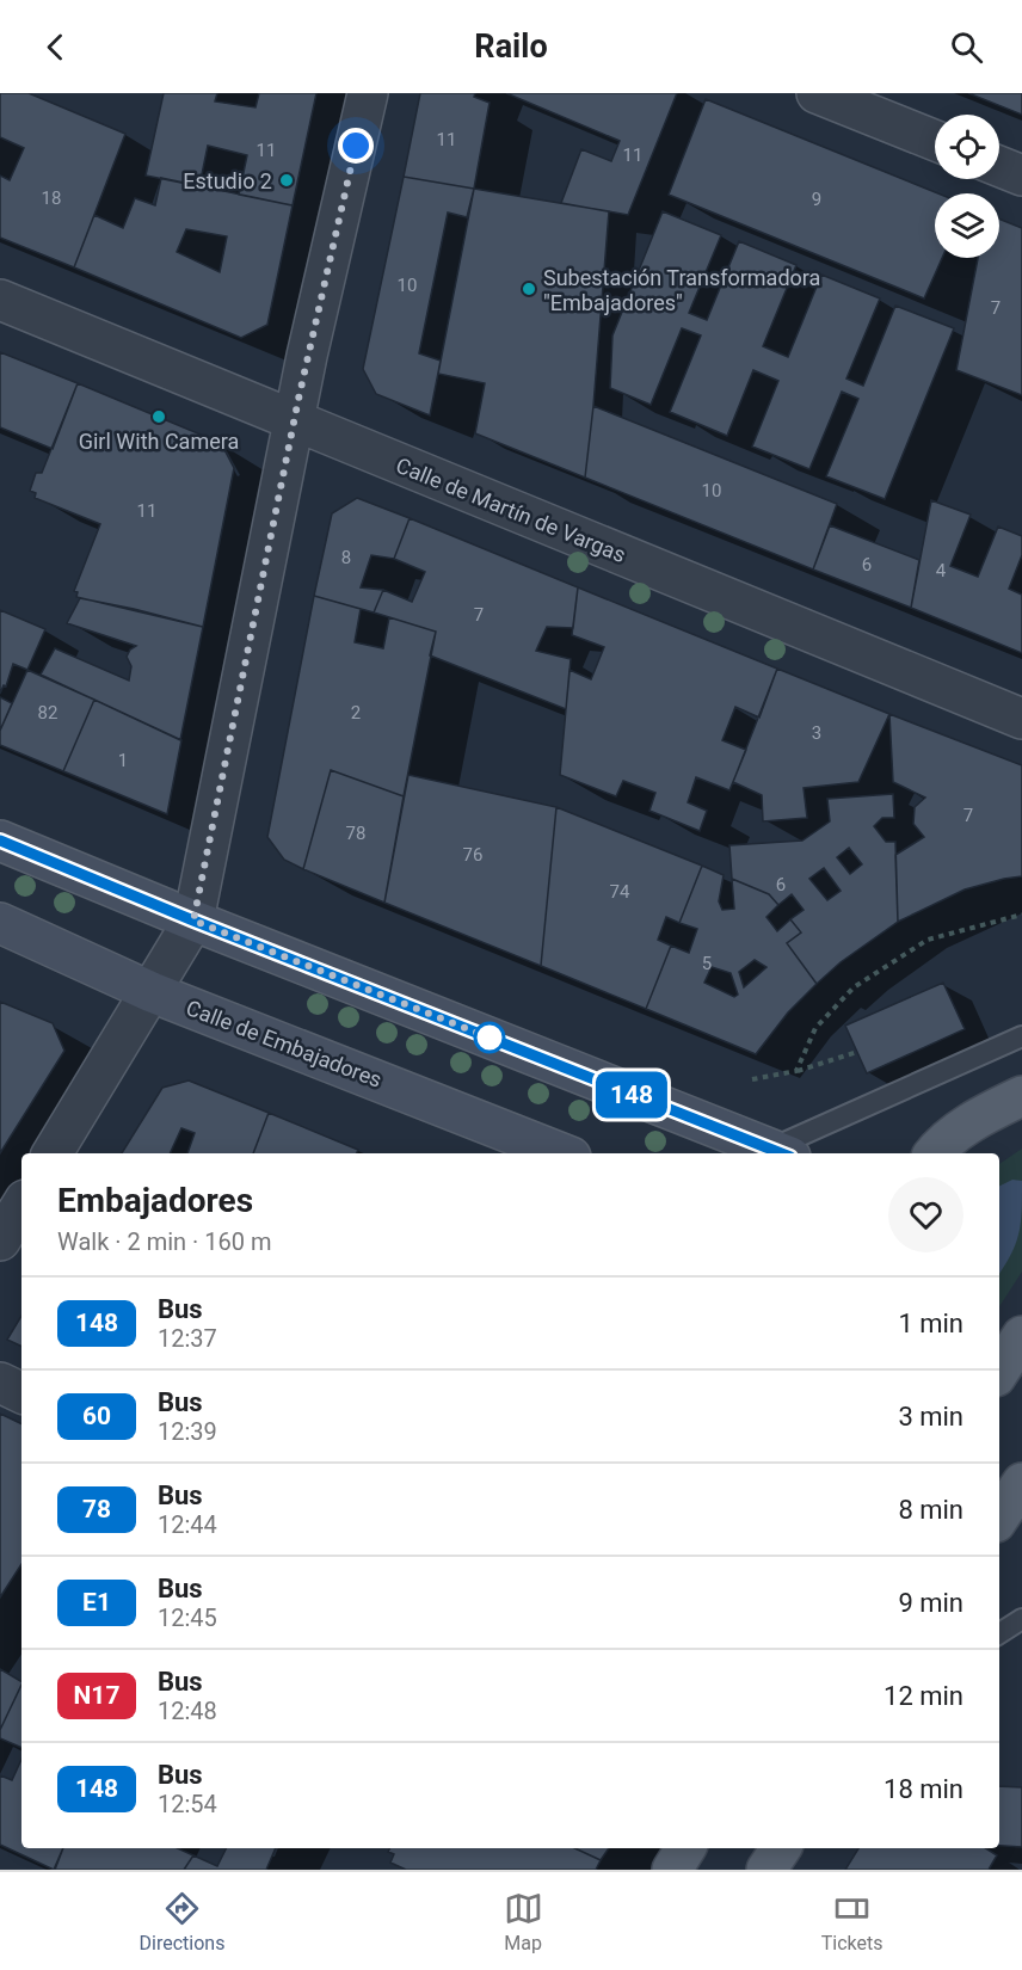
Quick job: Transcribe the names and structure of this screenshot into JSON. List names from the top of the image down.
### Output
{
  "streets": {
    "main road": ["Calle de Embajadores"],
    "street": ["Calle de Martín de Vargas"]
  },
  "places": ["Estudio 2", "Subestación Transformadora \"Embajadores\"", "Girl With Camera"],
  "lines": ["bus line 148"],
  "house_numbers": [
    "11",
    "11",
    "11",
    "18",
    "9",
    "10",
    "7",
    "10",
    "11",
    "8",
    "6",
    "4",
    "7",
    "82",
    "2",
    "3",
    "1",
    "7",
    "78",
    "76",
    "6",
    "74",
    "5"
  ],
  "page": {
    "header": "Railo",
    "on_map": "148",
    "heading": ["Embajadores", "Walk · 2 min · 160 m"],
    "list": [
      {
        "mark": "148",
        "name": "Bus",
        "note": "12:37",
        "value": "1 min"
      },
      {
        "mark": "60",
        "name": "Bus",
        "note": "12:39",
        "value": "3 min"
      },
      {
        "mark": "78",
        "name": "Bus",
        "note": "12:44",
        "value": "8 min"
      },
      {
        "mark": "E1",
        "name": "Bus",
        "note": "12:45",
        "value": "9 min"
      },
      {
        "mark": "N17",
        "name": "Bus",
        "note": "12:48",
        "value": "12 min"
      },
      {
        "mark": "148",
        "name": "Bus",
        "note": "12:54",
        "value": "18 min"
      }
    ],
    "tabs": ["Directions", "Map", "Tickets"]
  }
}
